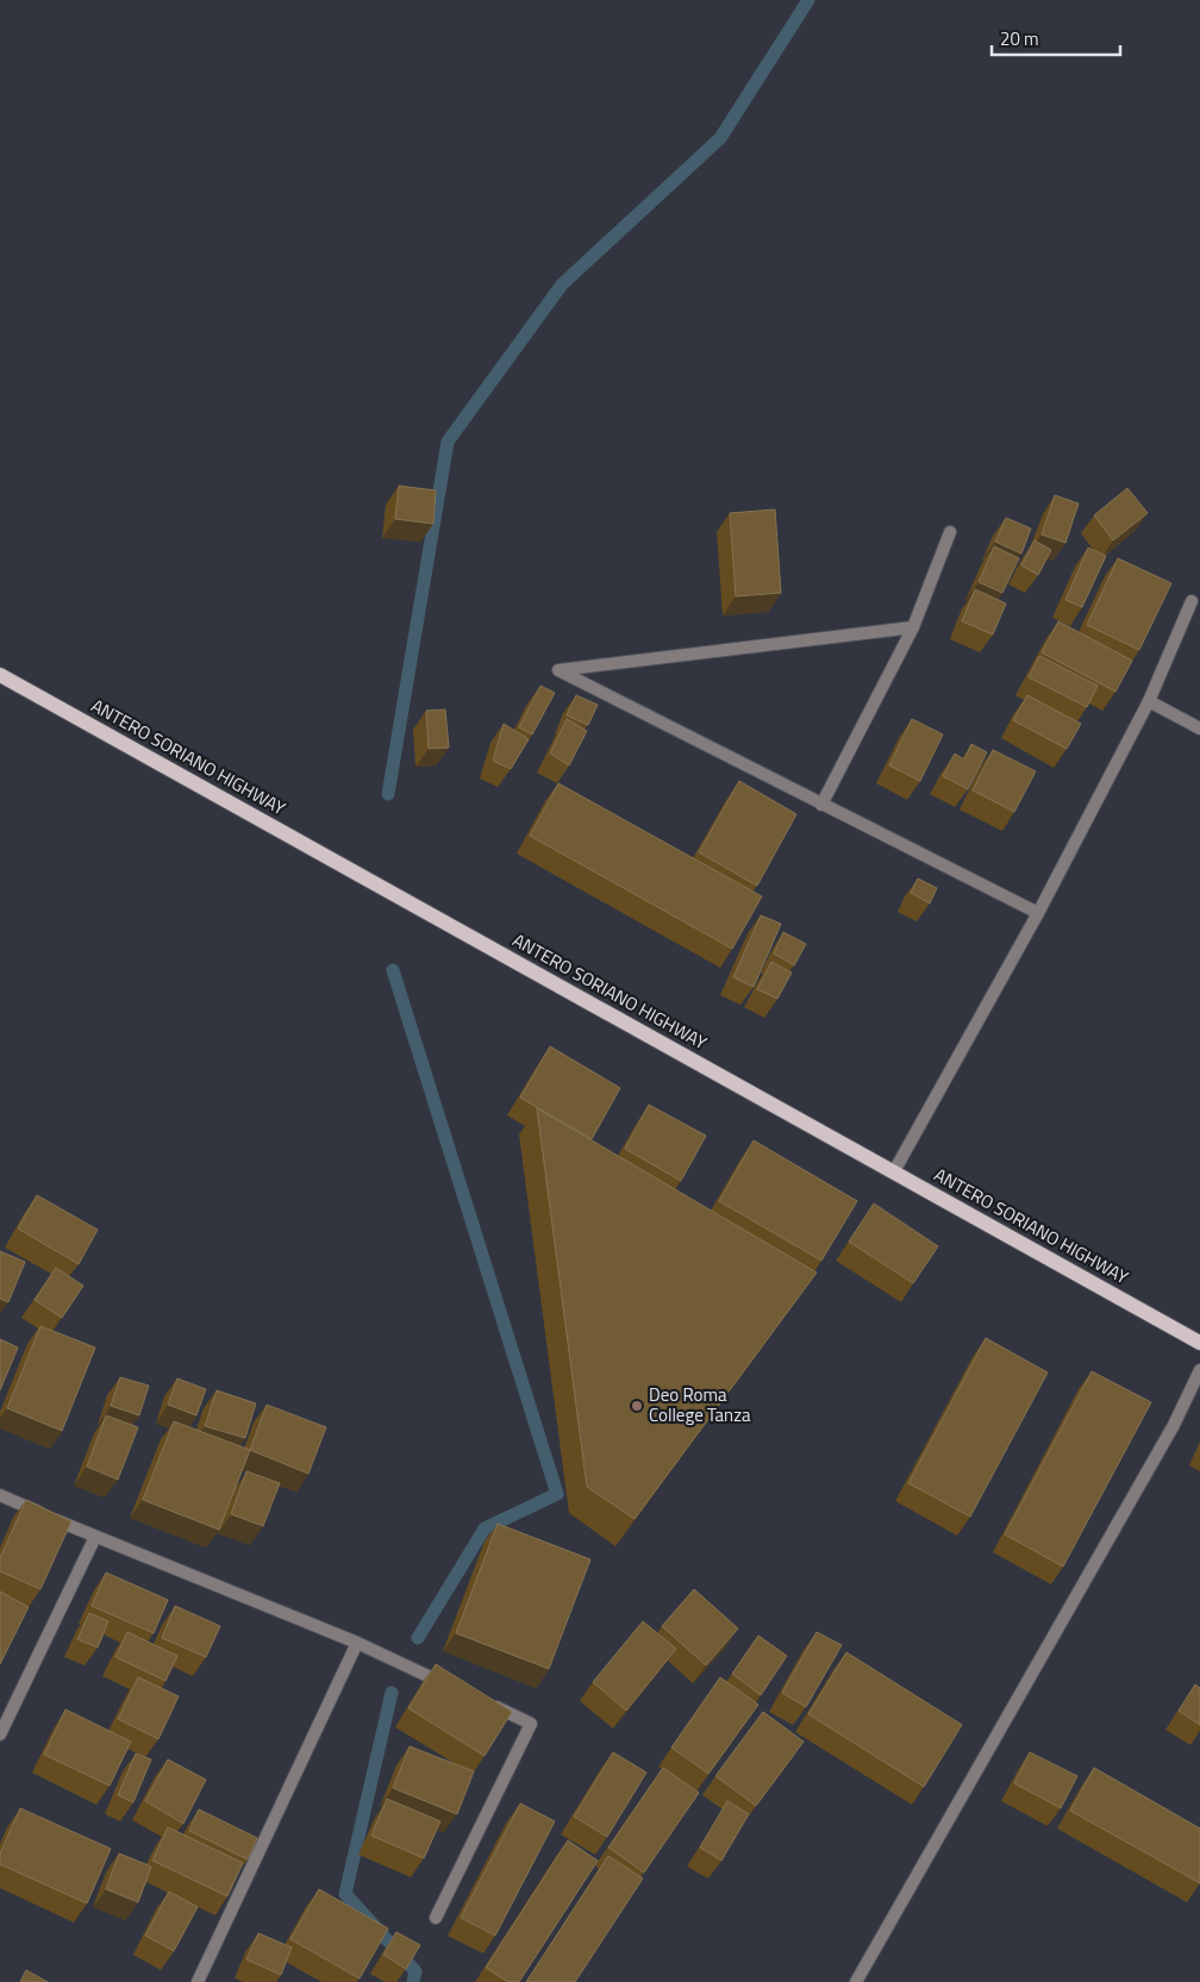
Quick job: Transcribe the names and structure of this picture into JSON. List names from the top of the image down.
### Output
{
  "streets": {
    "main road": ["ANTERO SORIANO HIGHWAY"]
  },
  "places": ["Deo Roma College Tanza"],
  "scale_bar": "20 m"
}
